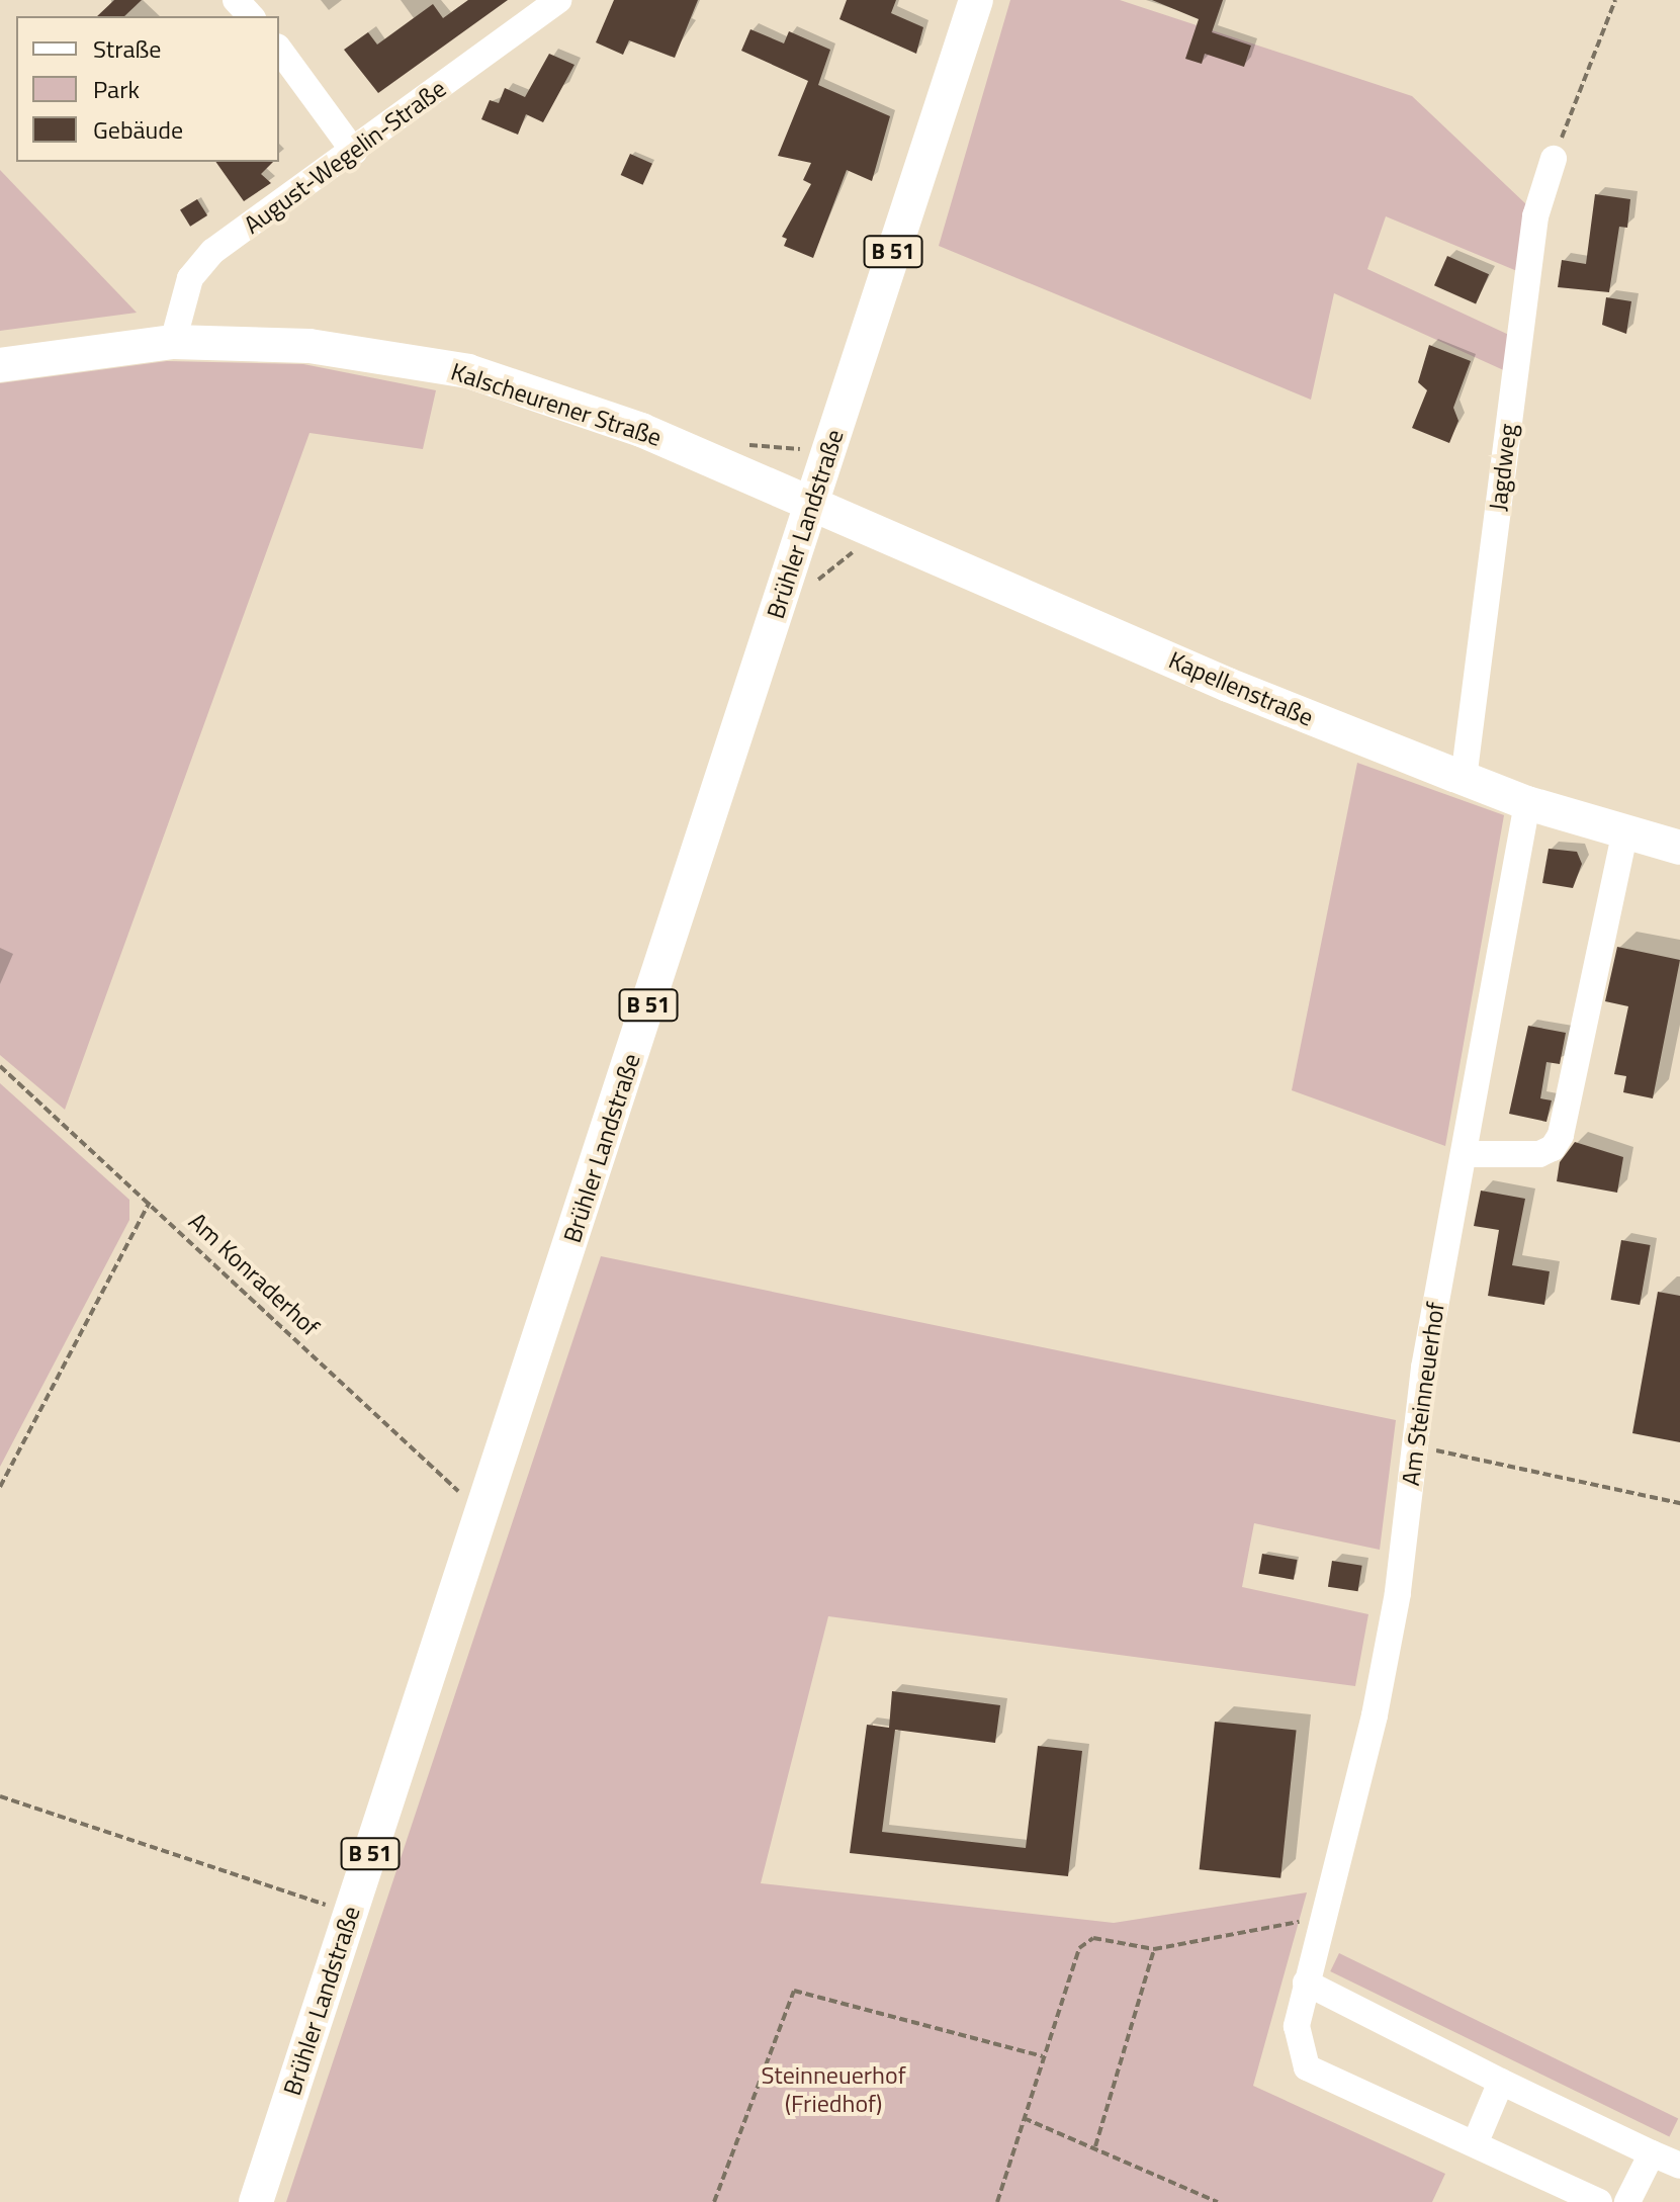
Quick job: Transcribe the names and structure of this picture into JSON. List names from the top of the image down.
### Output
{
  "streets": {
    "main road": [
      "B 51",
      "Kalscheurener Straße",
      "Brühler Landstraße",
      "Kapellenstraße"
    ],
    "street": ["August-Wegelin-Straße", "Jagdweg", "Am Steinneuerhof"],
    "path": ["Am Konraderhof"]
  },
  "crossings": [
    ["August-Wegelin-Straße", "Kalscheurener Straße"],
    ["Kalscheurener Straße", "Brühler Landstraße"],
    ["Kalscheurener Straße", "Kapellenstraße"],
    ["Jagdweg", "Kapellenstraße"],
    ["Brühler Landstraße", "Kapellenstraße"],
    ["Brühler Landstraße", "Am Konraderhof"],
    ["Kapellenstraße", "Am Steinneuerhof"]
  ],
  "parks": ["Steinneuerhof (Friedhof)"],
  "legend": ["Straße", "Park", "Gebäude"]
}
